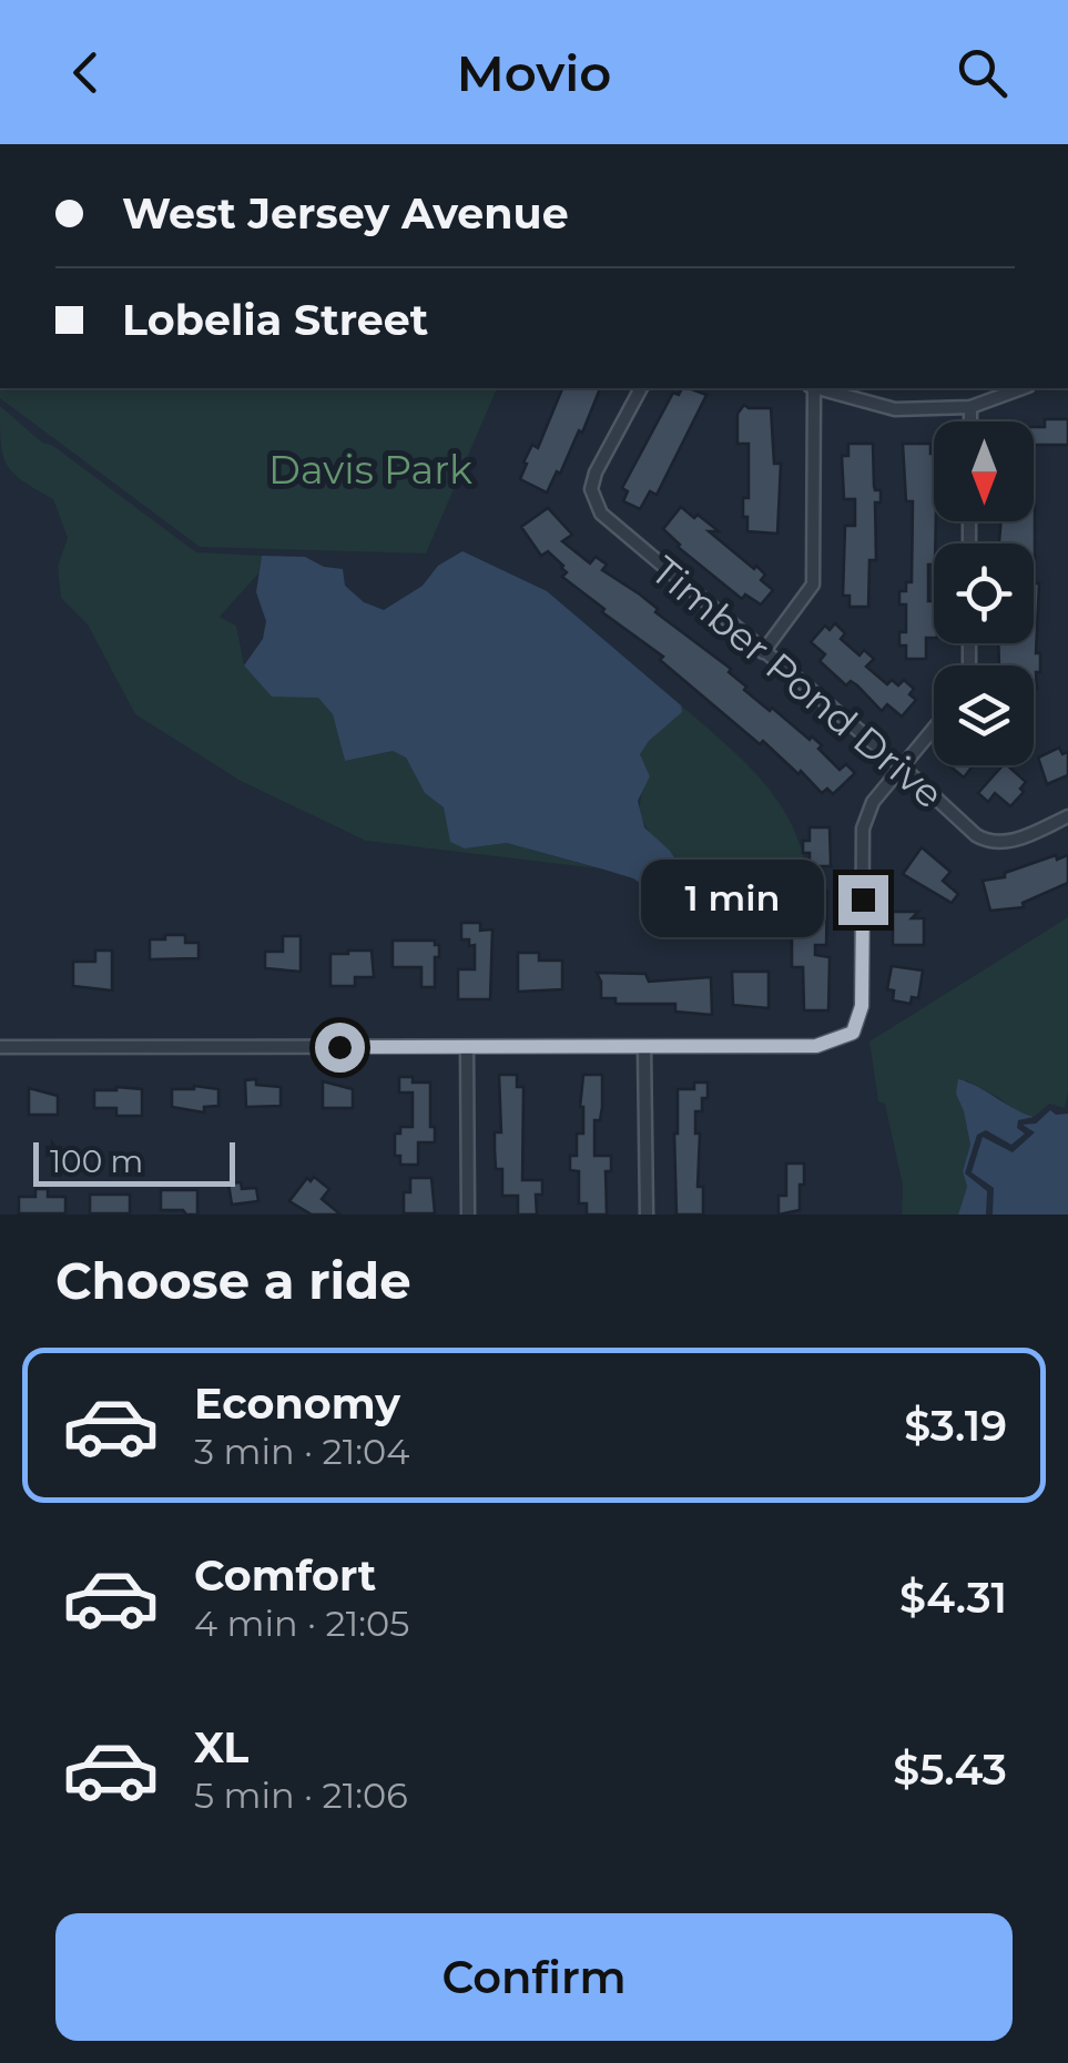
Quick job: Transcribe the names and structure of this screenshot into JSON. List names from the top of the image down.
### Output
{
  "streets": {
    "street": ["Timber Pond Drive"]
  },
  "parks": ["Davis Park"],
  "scale_bar": "100 m",
  "north": "bottom",
  "page": {
    "header": "Movio",
    "banner": ["West Jersey Avenue", "Lobelia Street"],
    "bubble": "1 min",
    "scale": "100 m",
    "heading": "Choose a ride",
    "list": [
      {
        "name": "Economy",
        "note": "3 min · 21:04",
        "value": "$3.19"
      },
      {
        "name": "Comfort",
        "note": "4 min · 21:05",
        "value": "$4.31"
      },
      {
        "name": "XL",
        "note": "5 min · 21:06",
        "value": "$5.43"
      }
    ],
    "buttons": "Confirm"
  }
}
